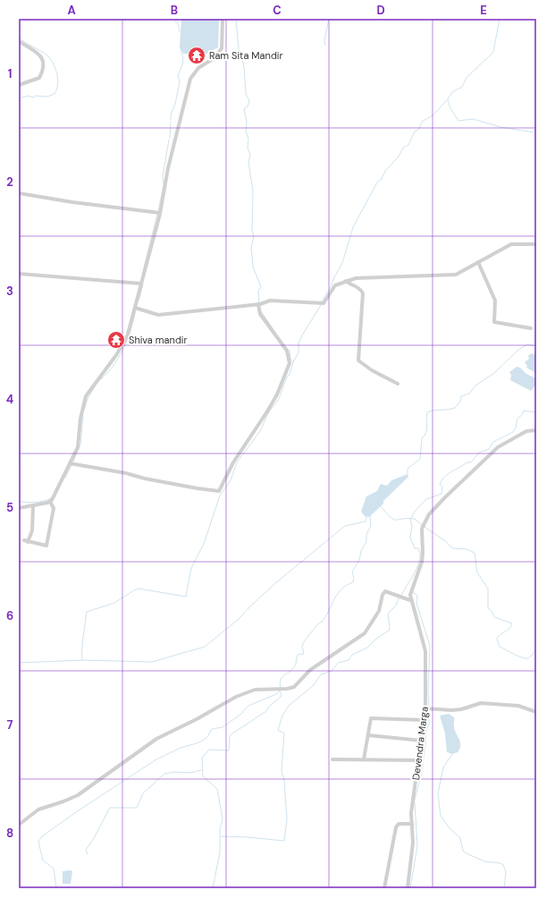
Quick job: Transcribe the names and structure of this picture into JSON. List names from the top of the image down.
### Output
{
  "streets": {
    "street": ["Devendra Marga"]
  },
  "places": {
    "temple": ["Ram Sita Mandir", "Shiva mandir"]
  },
  "grid": {
    "columns": [
      "A",
      "B",
      "C",
      "D",
      "E"
    ],
    "rows": [
      "1",
      "2",
      "3",
      "4",
      "5",
      "6",
      "7",
      "8"
    ]
  }
}
